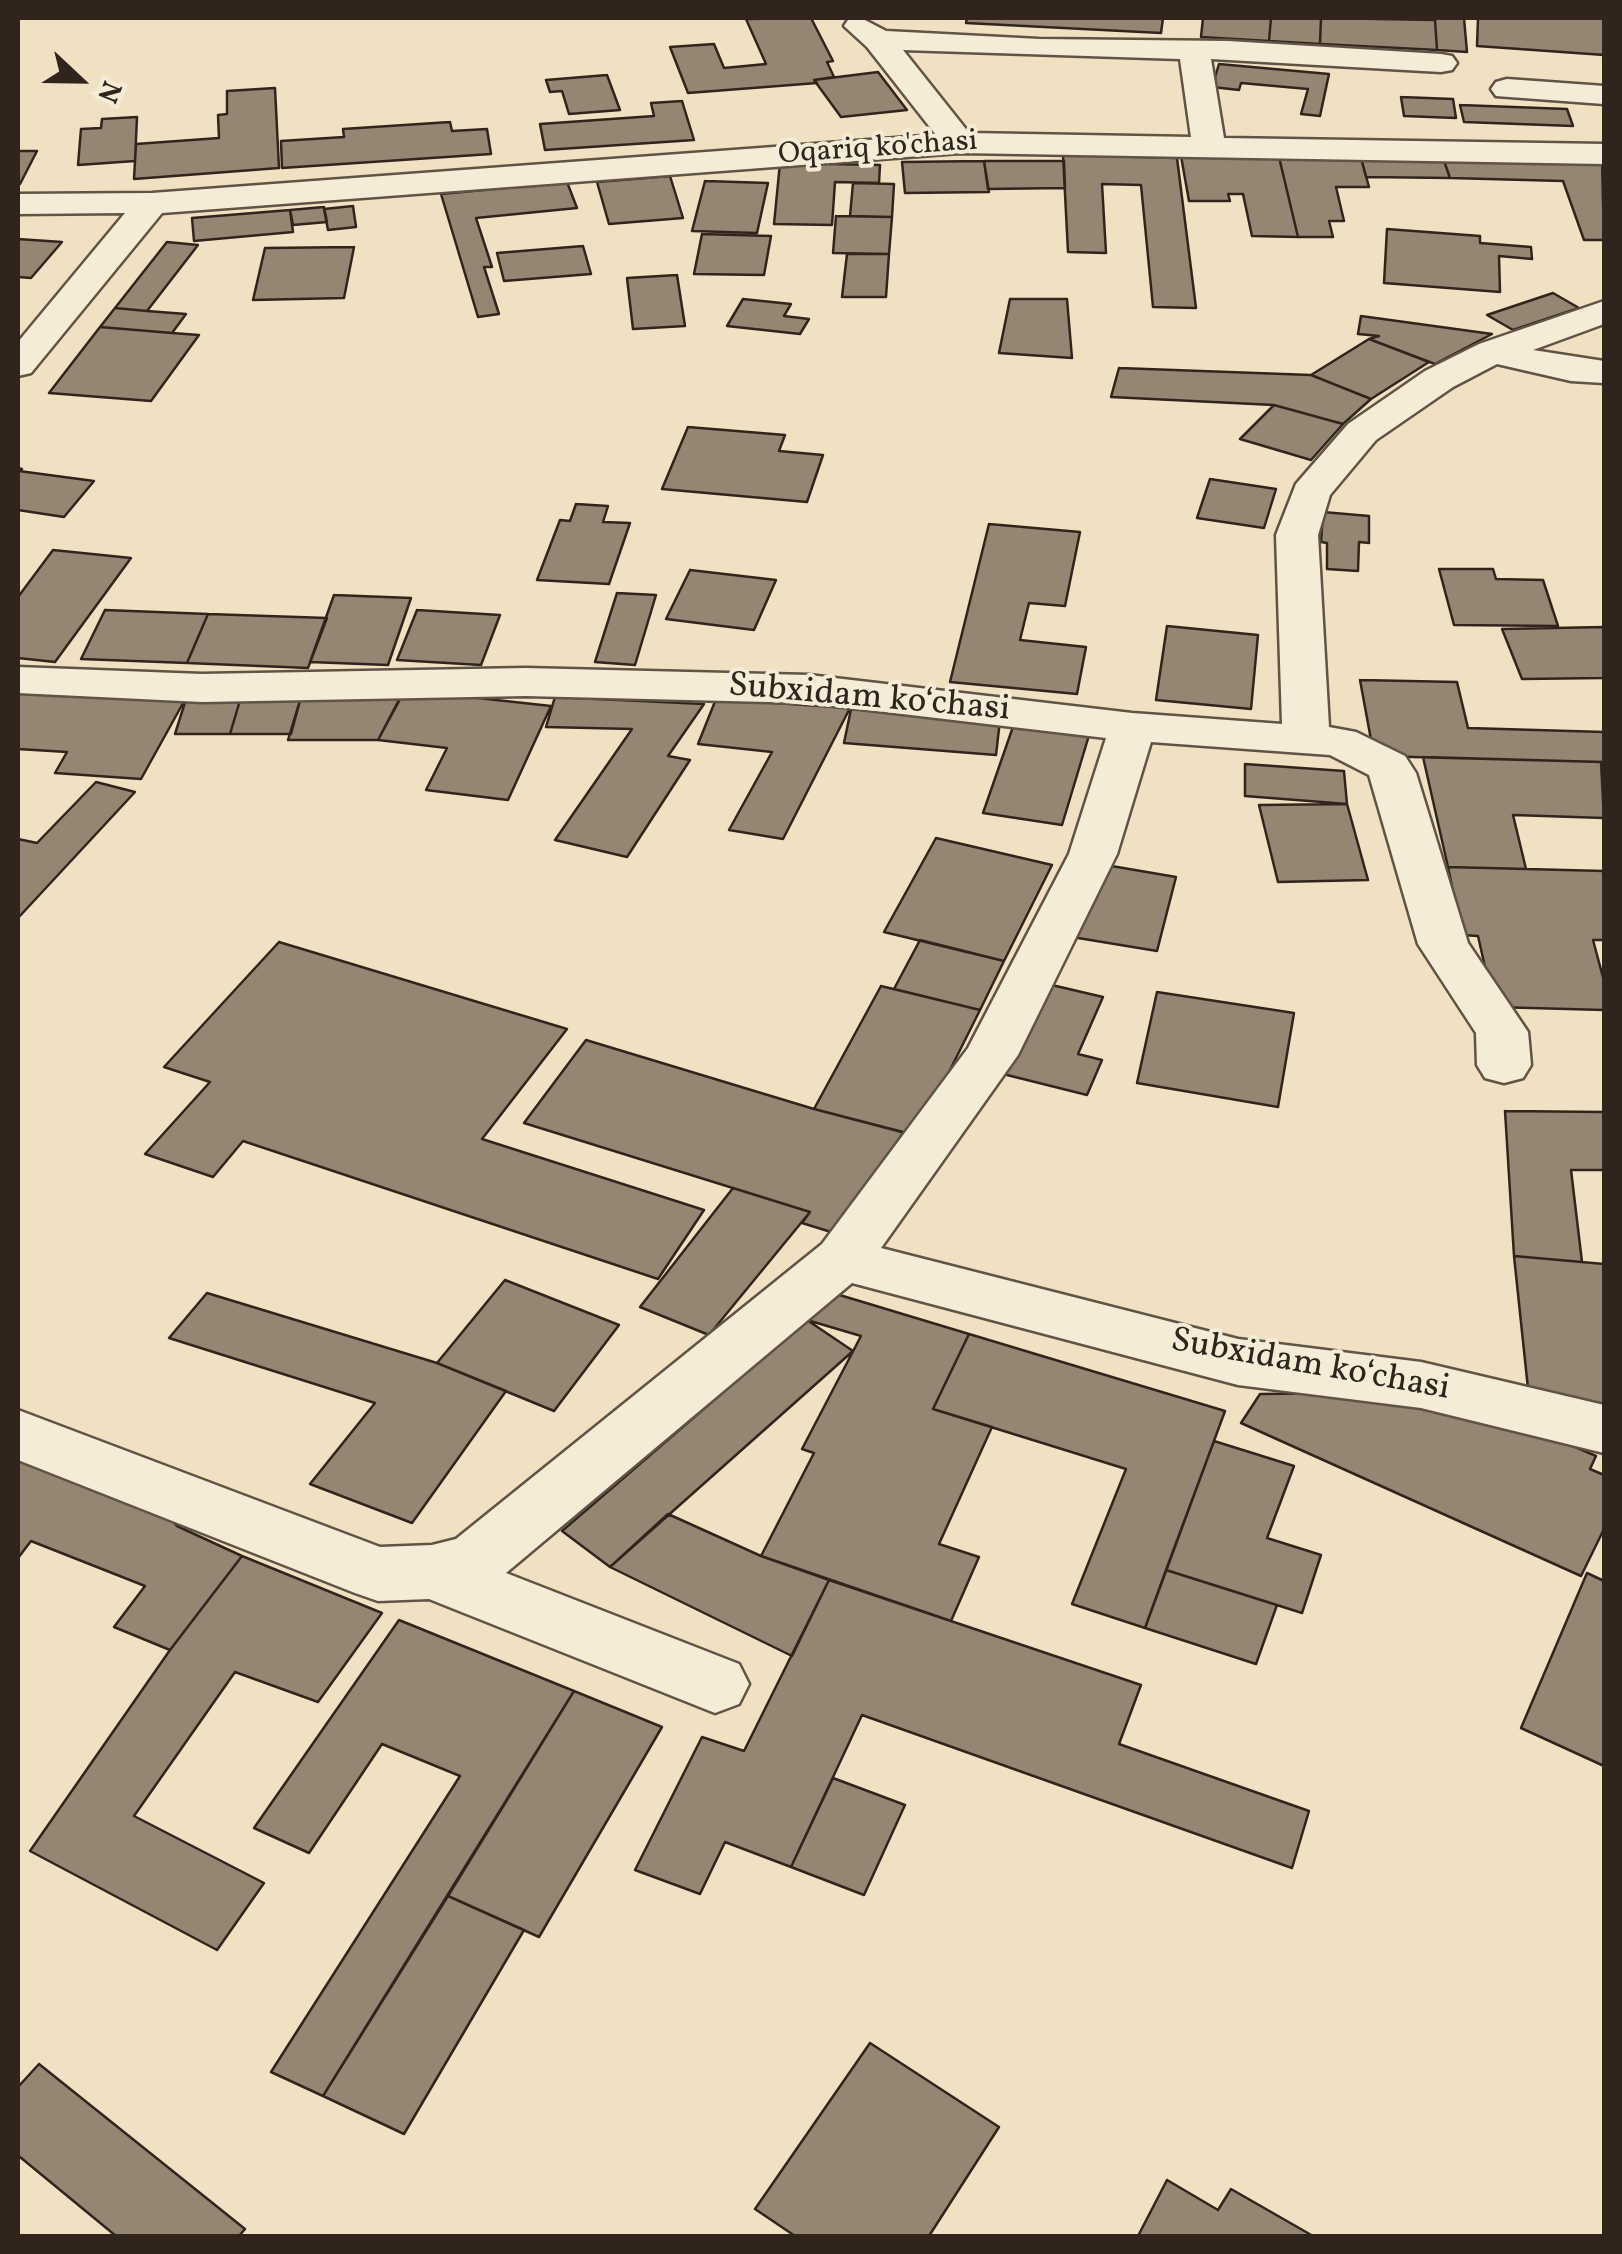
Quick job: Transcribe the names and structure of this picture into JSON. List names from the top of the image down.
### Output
{
  "streets": {
    "street": ["Oqariq ko'chasi", "Subxidam koʻchasi"]
  },
  "north": "right"
}
